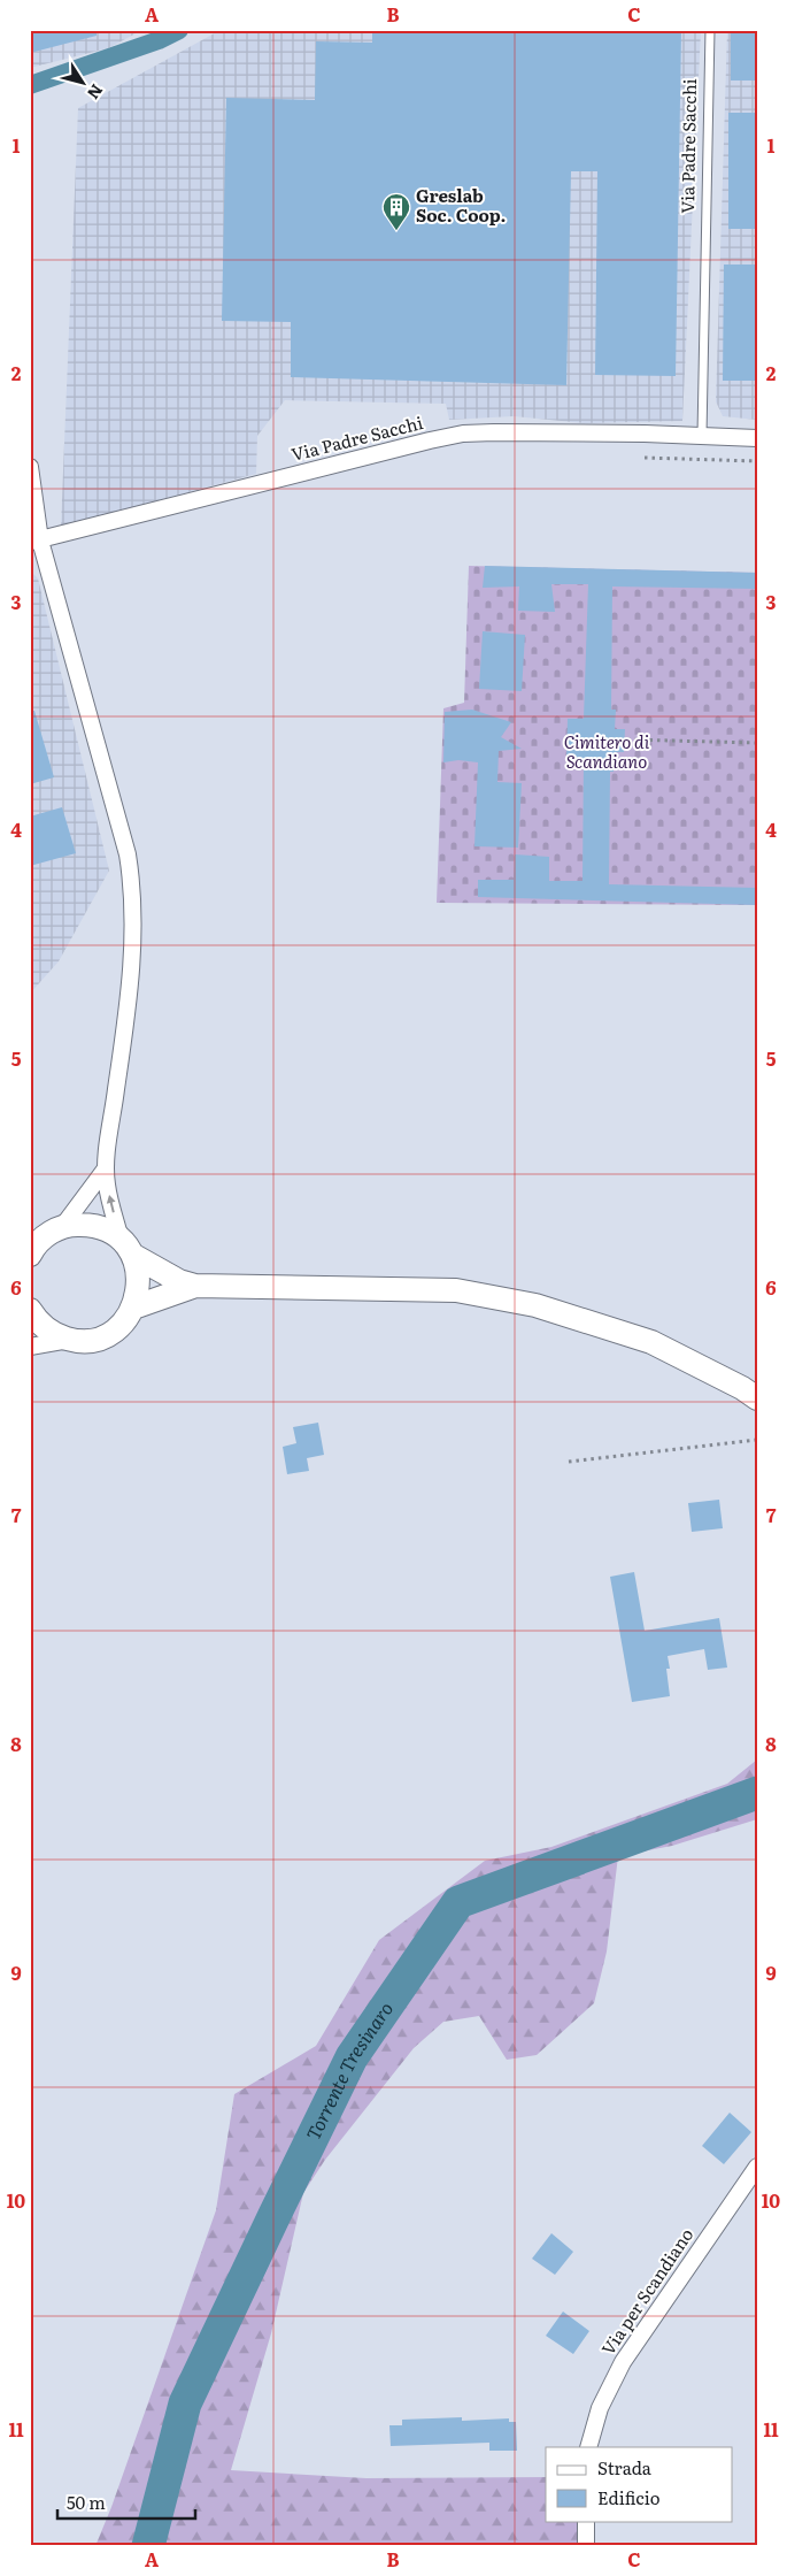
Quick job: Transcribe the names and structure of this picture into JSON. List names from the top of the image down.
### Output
{
  "streets": {
    "street": ["Via Padre Sacchi", "Via per Scandiano"]
  },
  "water": ["Torrente Tresinaro"],
  "parks": ["Cimitero di Scandiano"],
  "places": {
    "building": ["Greslab Soc. Coop."]
  },
  "legend": ["Strada", "Edificio"],
  "scale_bar": "50 m",
  "north": "bottom right",
  "grid": {
    "columns": ["A", "B", "C"],
    "rows": [
      "1",
      "2",
      "3",
      "4",
      "5",
      "6",
      "7",
      "8",
      "9",
      "10",
      "11"
    ]
  }
}
